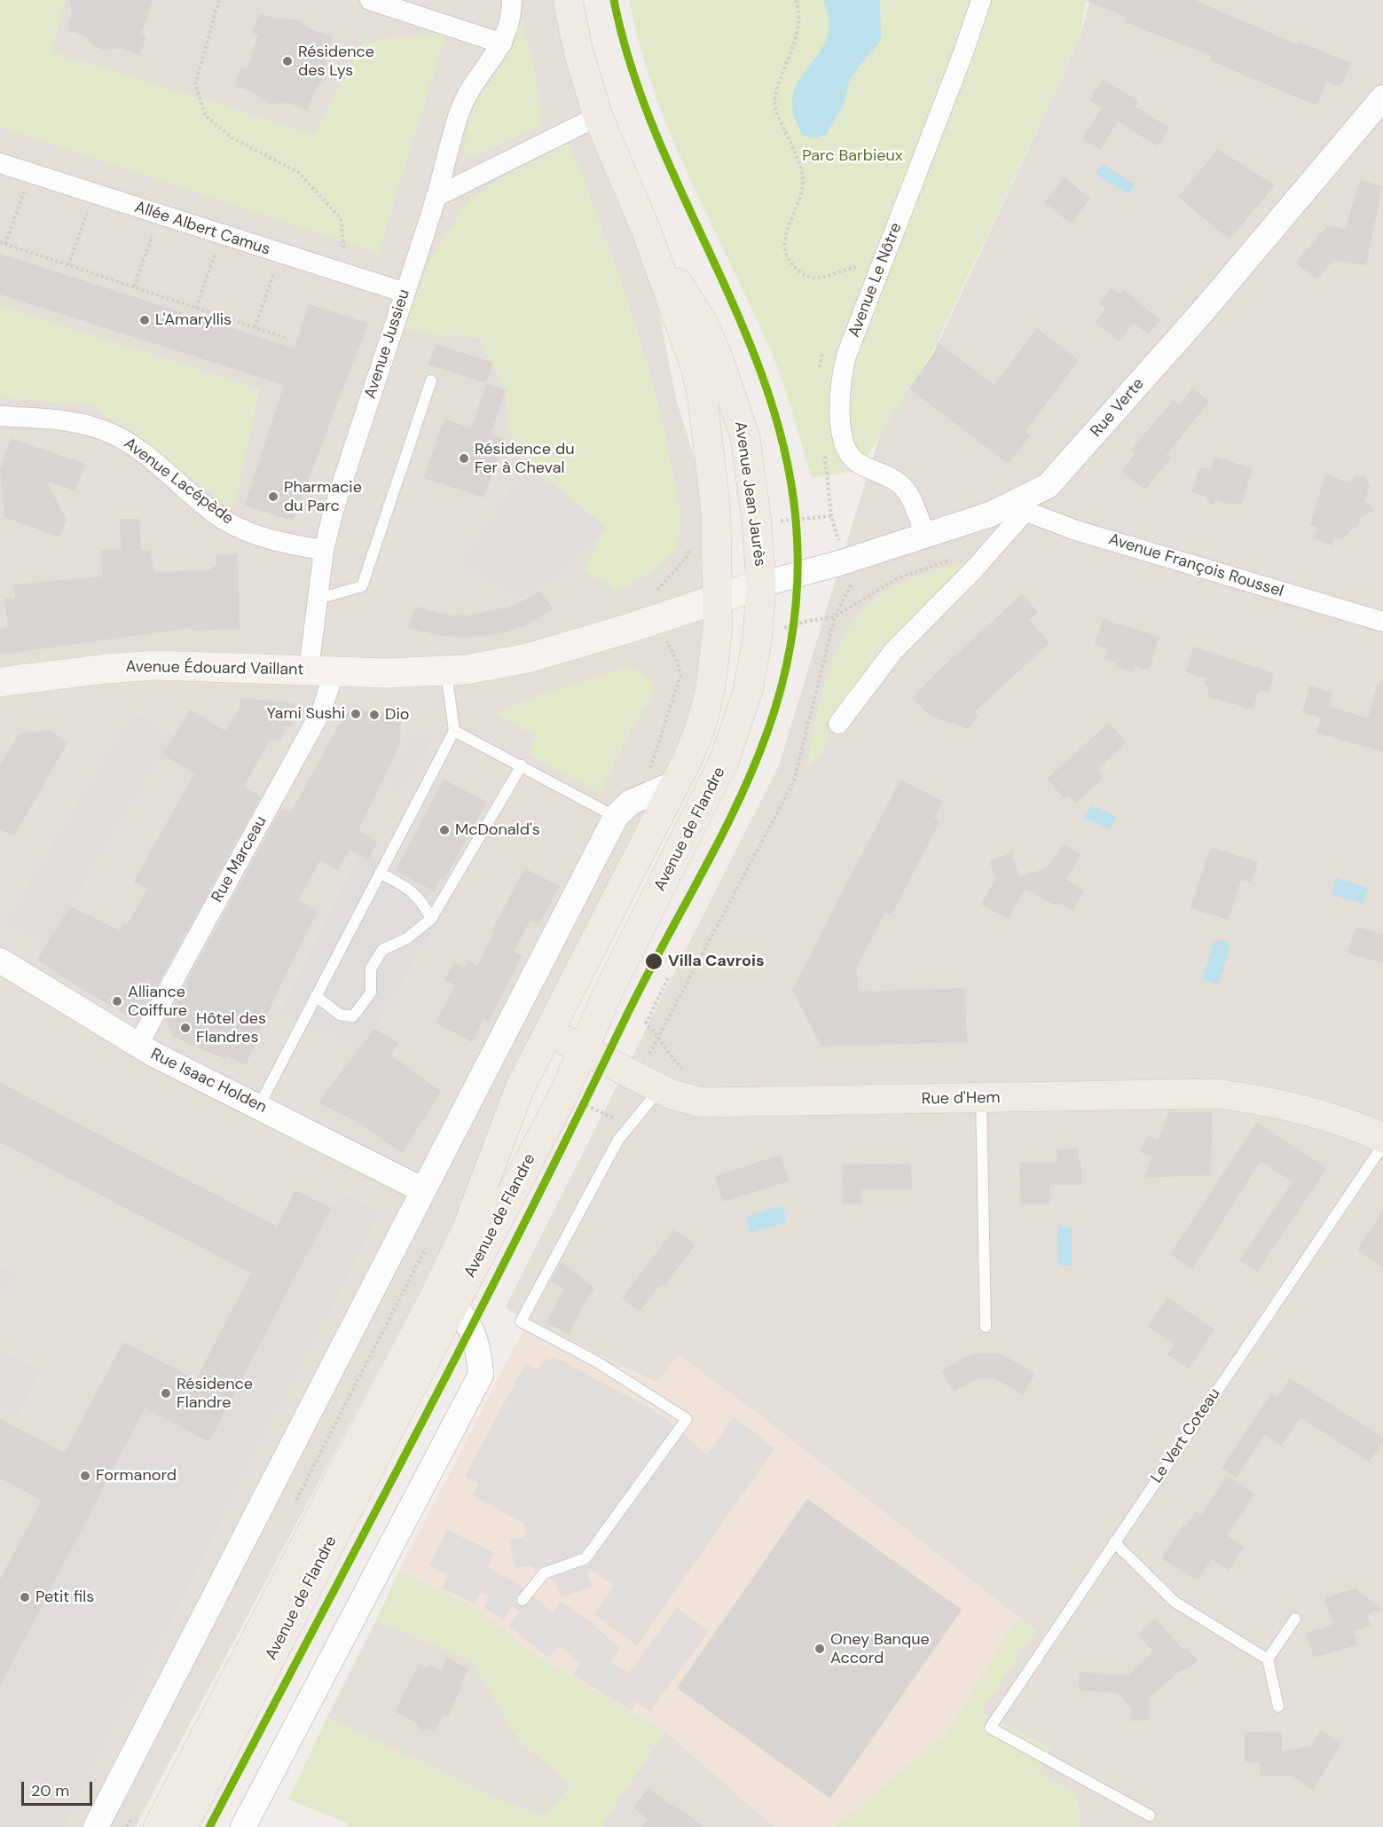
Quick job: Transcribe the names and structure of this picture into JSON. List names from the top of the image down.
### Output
{
  "streets": {
    "main road": [
      "Avenue Jean Jaurès",
      "Avenue Édouard Vaillant",
      "Avenue de Flandre",
      "Rue d'Hem"
    ],
    "street": [
      "Allée Albert Camus",
      "Avenue Le Nôtre",
      "Avenue Jussieu",
      "Rue Verte",
      "Avenue Lacépède",
      "Avenue François Roussel",
      "Rue Marceau",
      "Rue Isaac Holden"
    ],
    "lane": ["Le Vert Coteau"]
  },
  "crossings": [
    ["Allée Albert Camus", "Avenue Jussieu"],
    ["Avenue Le Nôtre", "Rue Verte"],
    ["Avenue Jussieu", "Avenue Lacépède"],
    ["Avenue Jussieu", "Avenue Édouard Vaillant"],
    ["Avenue Jussieu", "Rue Marceau"],
    ["Rue Verte", "Avenue Jean Jaurès"],
    ["Rue Verte", "Avenue François Roussel"],
    ["Rue Verte", "Avenue Édouard Vaillant"],
    ["Rue Verte", "Avenue de Flandre"],
    ["Avenue Jean Jaurès", "Avenue Édouard Vaillant"],
    ["Avenue Jean Jaurès", "Avenue de Flandre"],
    ["Avenue Édouard Vaillant", "Avenue de Flandre"],
    ["Avenue Édouard Vaillant", "Rue Marceau"],
    ["Avenue de Flandre", "Rue Isaac Holden"],
    ["Avenue de Flandre", "Rue d'Hem"],
    ["Rue Marceau", "Rue Isaac Holden"]
  ],
  "parks": ["Parc Barbieux"],
  "places": [
    "Résidence des Lys",
    "L'Amaryllis",
    "Résidence du Fer à Cheval",
    "Pharmacie du Parc",
    "Yami Sushi",
    "Dio",
    "McDonald's",
    "Villa Cavrois",
    "Alliance Coiffure",
    "Hôtel des Flandres",
    "Résidence Flandre",
    "Formanord",
    "Petit fils",
    "Oney Banque Accord"
  ],
  "scale_bar": "20 m"
}
